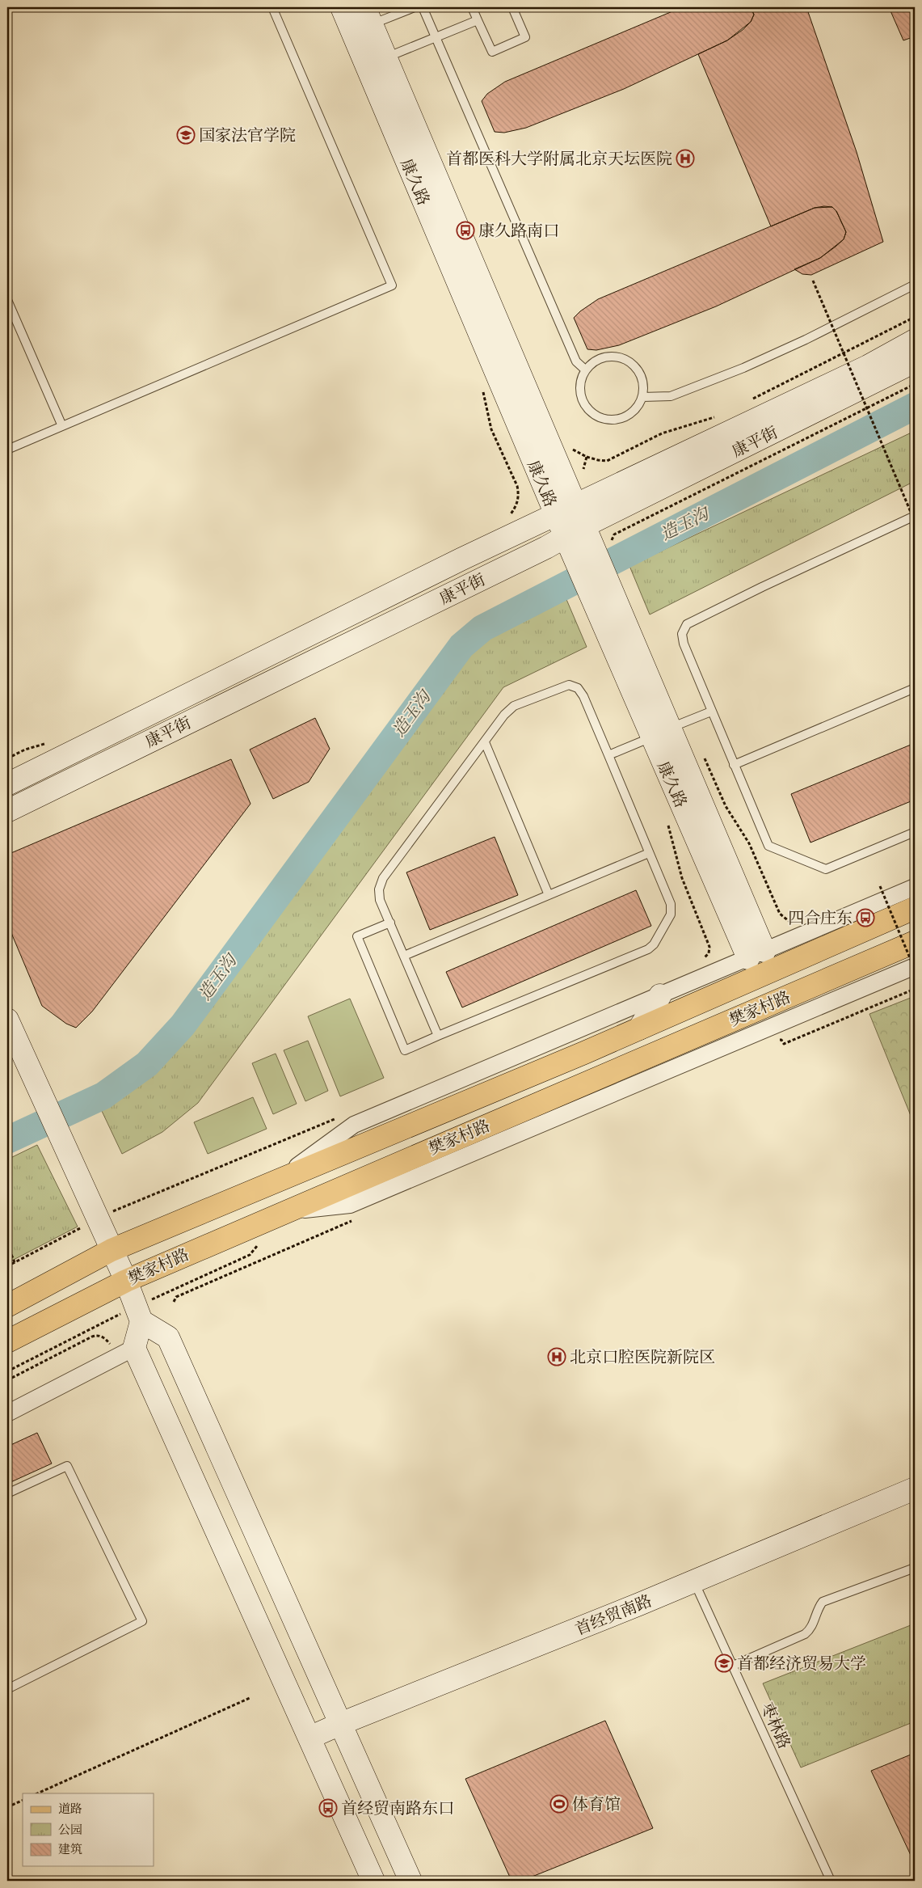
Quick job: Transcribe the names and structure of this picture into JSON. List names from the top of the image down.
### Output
{
  "streets": {
    "main road": ["樊家村路"],
    "street": ["康久路", "康平街", "首经贸南路"],
    "lane": ["枣林路"]
  },
  "crossings": [
    ["康久路", "康平街"],
    ["首经贸南路", "枣林路"]
  ],
  "water": ["造玉沟"],
  "places": {
    "school or university": ["国家法官学院", "首都经济贸易大学"],
    "hospital": ["首都医科大学附属北京天坛医院", "北京口腔医院新院区"],
    "bus stop": ["康久路南口", "四合庄东", "首经贸南路东口"],
    "sports": ["体育馆"]
  },
  "legend": ["道路", "公园", "建筑"]
}
